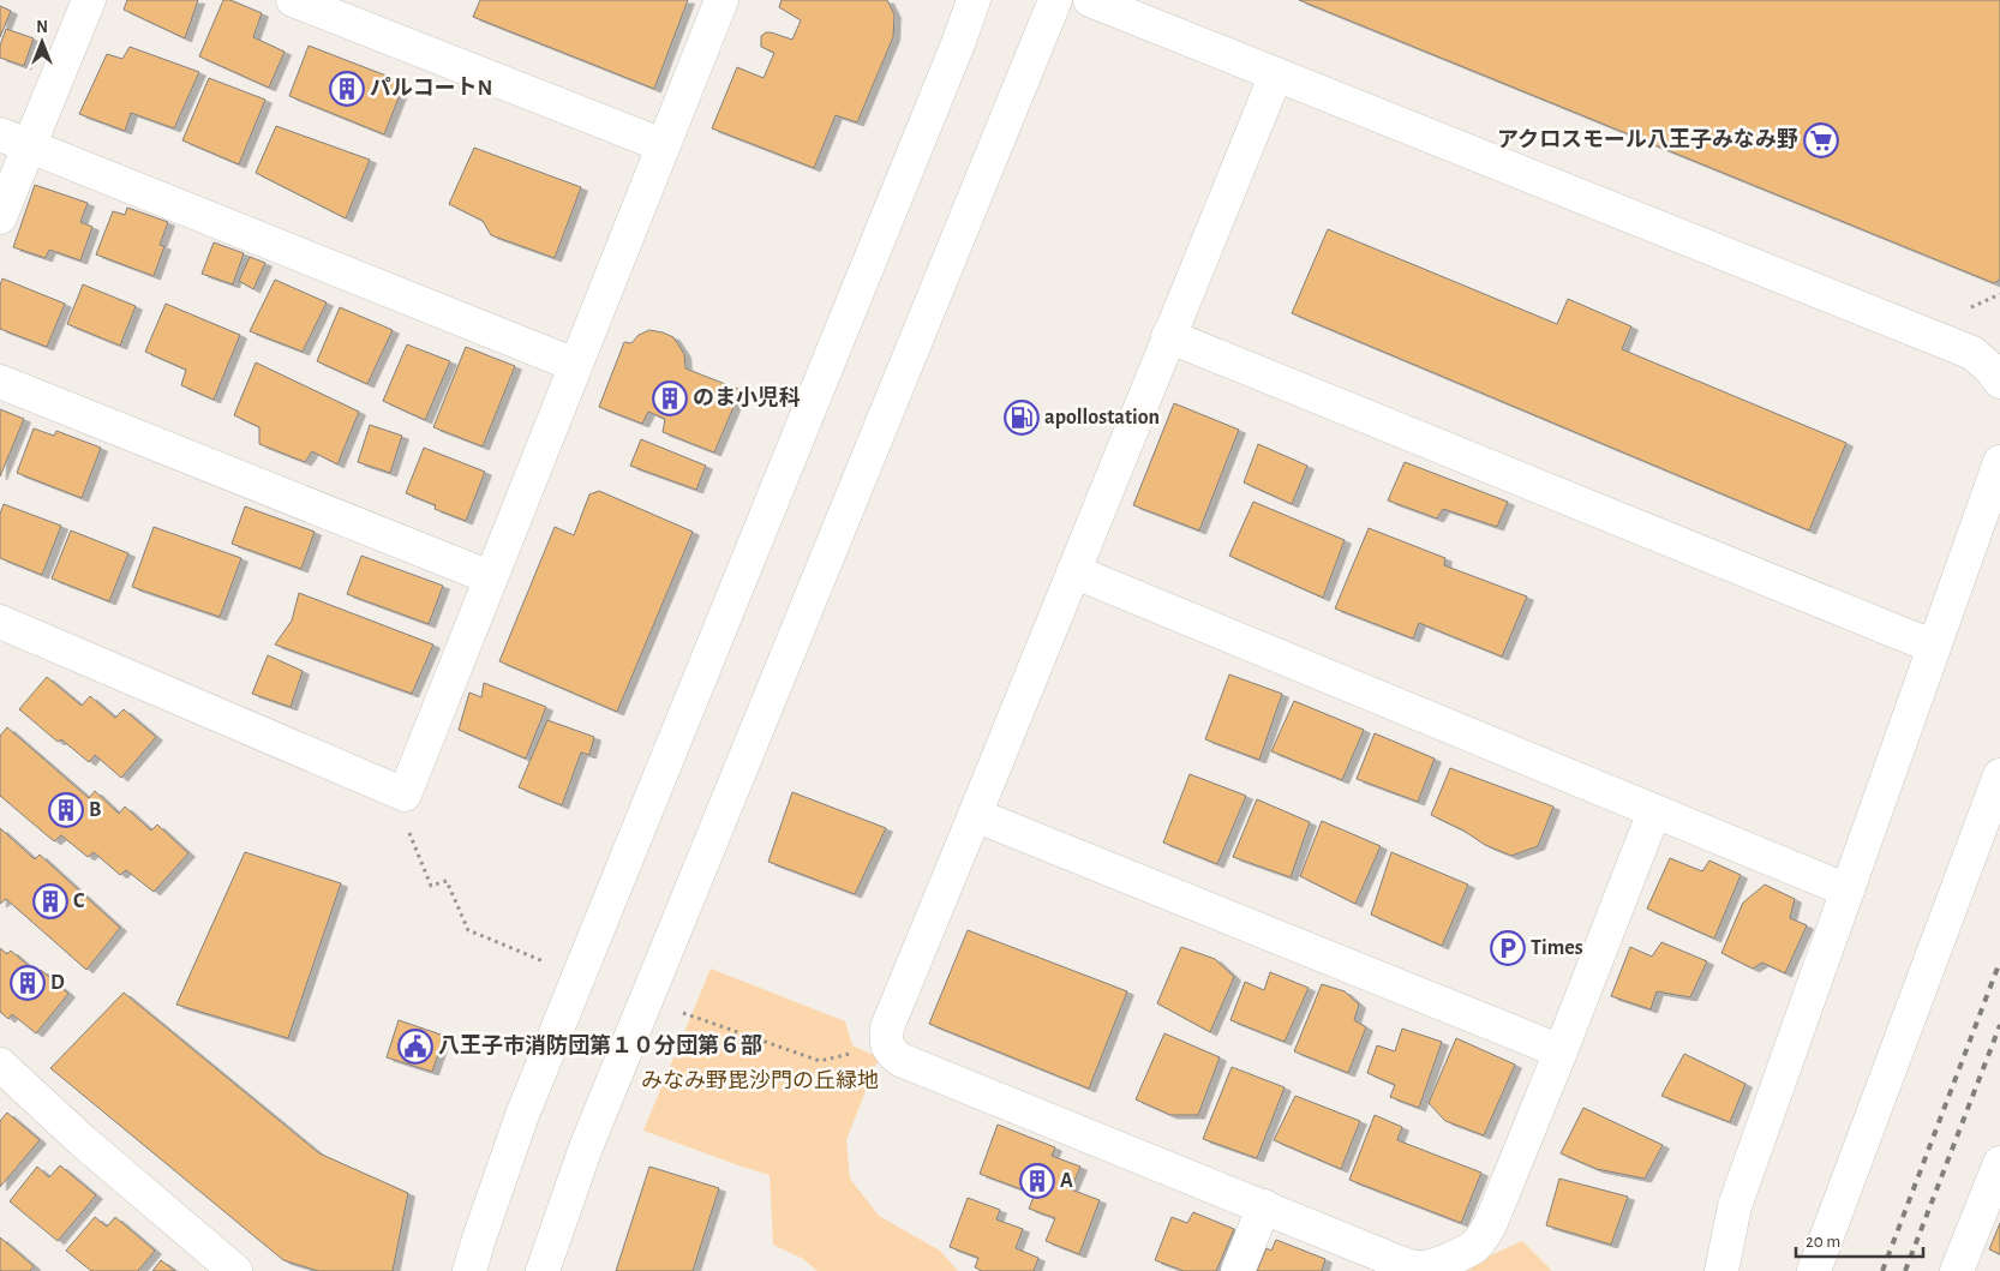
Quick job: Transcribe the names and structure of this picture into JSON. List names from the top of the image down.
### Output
{
  "parks": ["みなみ野毘沙門の丘緑地"],
  "places": {
    "building": [
      "パルコートN",
      "のま小児科",
      "B",
      "C",
      "D",
      "A"
    ],
    "supermarket": ["アクロスモール八王子みなみ野"],
    "fuel station": ["apollostation"],
    "parking": ["Times"],
    "public building": ["八王子市消防団第１０分団第６部"]
  },
  "scale_bar": "20 m",
  "north": "top"
}
